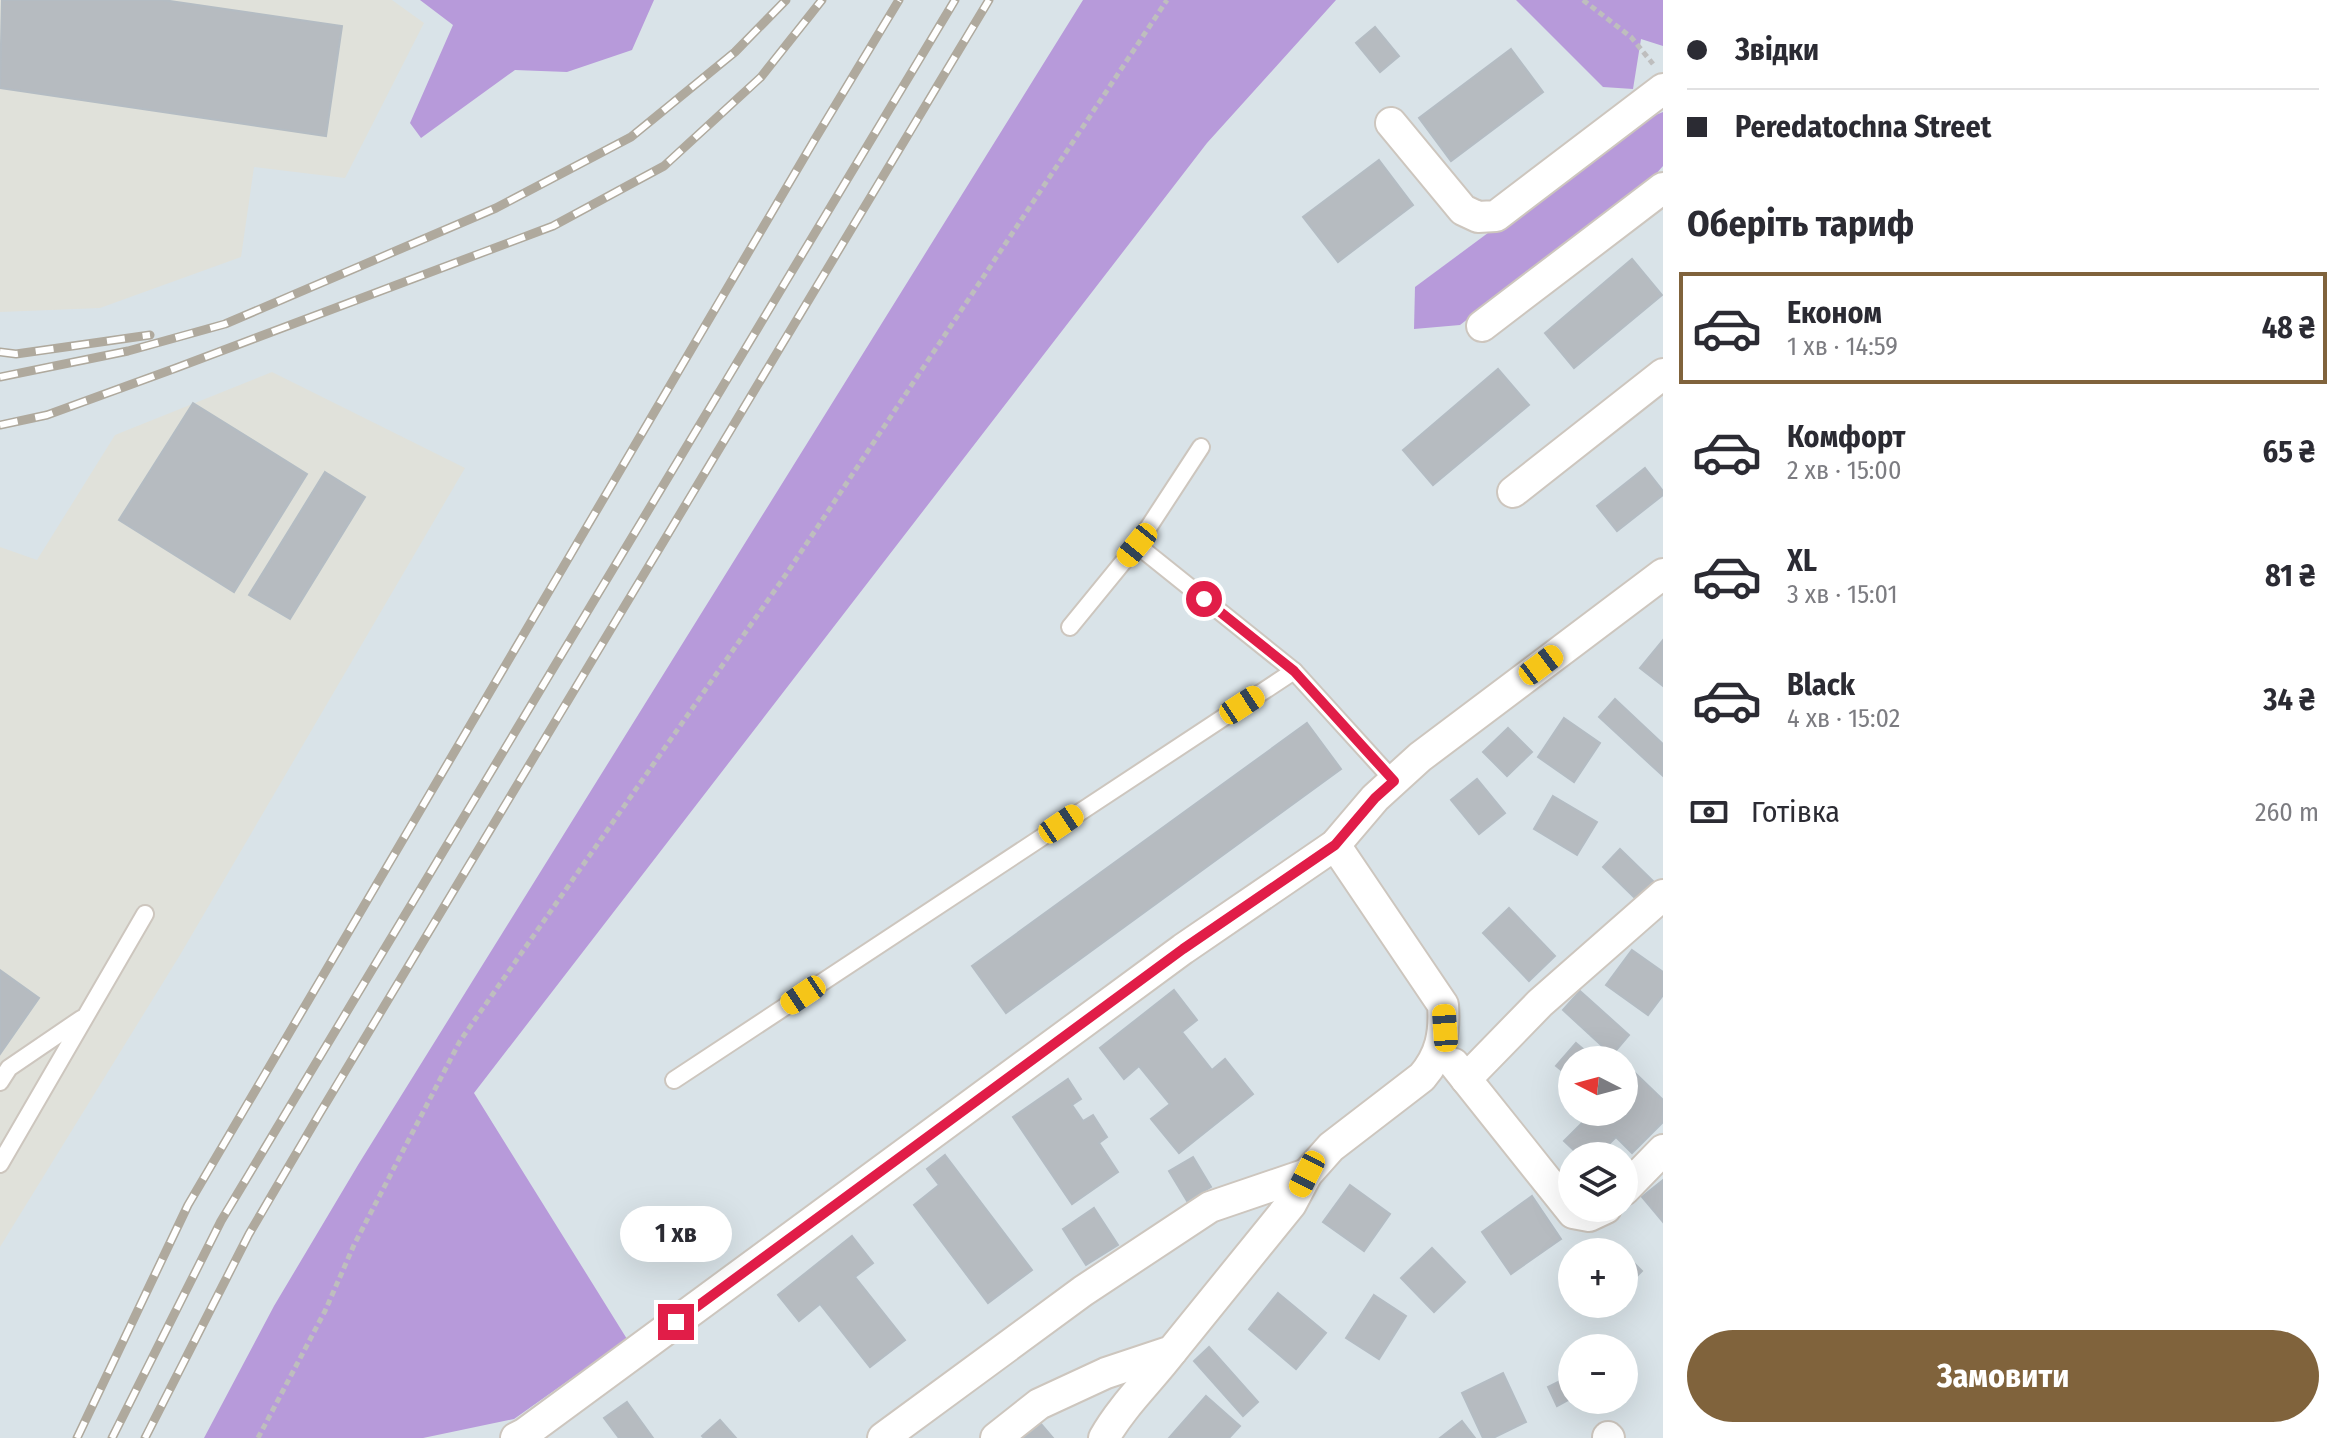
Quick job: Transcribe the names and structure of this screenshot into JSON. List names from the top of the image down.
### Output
{
  "north": "left",
  "page": {
    "banner": ["Звідки", "Peredatochna Street"],
    "heading": "Оберіть тариф",
    "list": [
      {
        "name": "Економ",
        "note": "1 хв · 14:59",
        "value": "48 ₴"
      },
      {
        "name": "Комфорт",
        "note": "2 хв · 15:00",
        "value": "65 ₴"
      },
      {
        "name": "XL",
        "note": "3 хв · 15:01",
        "value": "81 ₴"
      },
      {
        "name": "Black",
        "note": "4 хв · 15:02",
        "value": "34 ₴"
      }
    ],
    "pay": ["Готівка", "260 m"],
    "map_buttons": ["+", "−"],
    "bubble": "1 хв",
    "buttons": "Замовити"
  }
}
